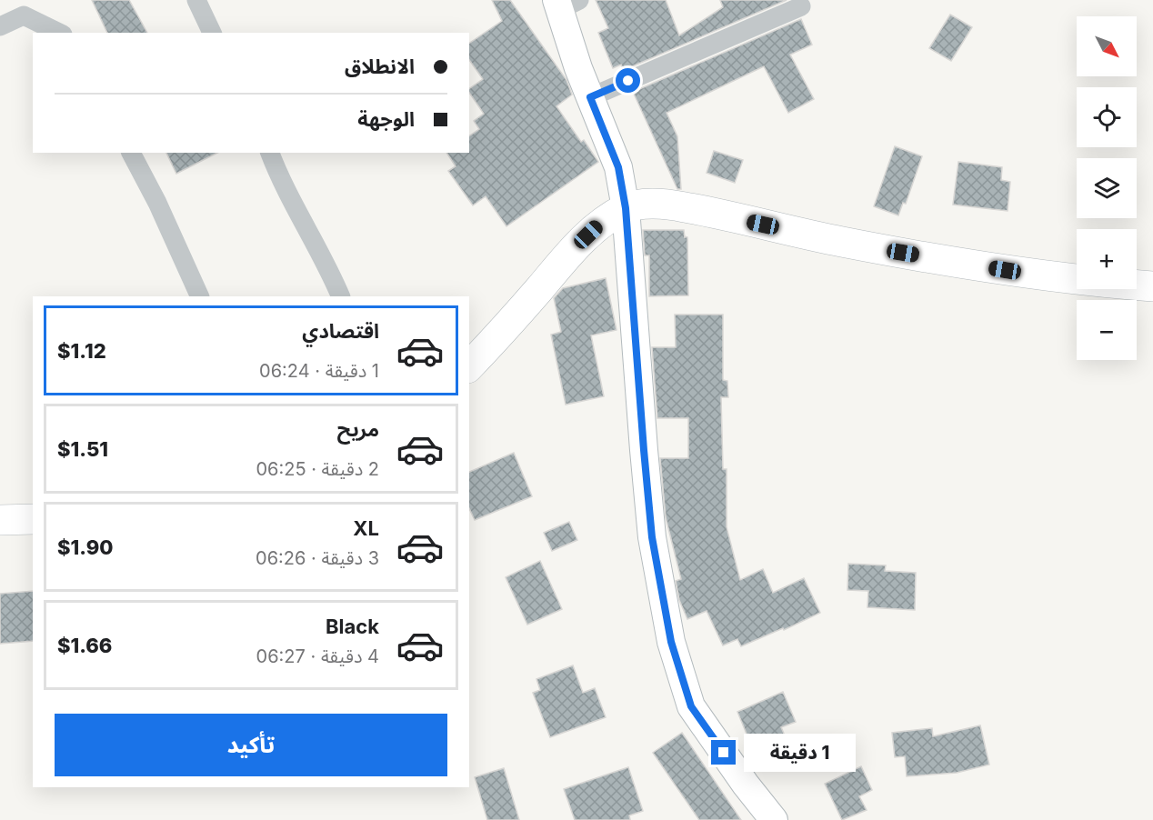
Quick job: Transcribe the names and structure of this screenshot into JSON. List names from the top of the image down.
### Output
{
  "north": "bottom right",
  "page": {
    "map_buttons": ["+", "−"],
    "banner": ["الانطلاق", "الوجهة"],
    "list": [
      {
        "name": "اقتصادي",
        "note": "1 دقيقة · 06:24",
        "value": "$1.12"
      },
      {
        "name": "مريح",
        "note": "2 دقيقة · 06:25",
        "value": "$1.51"
      },
      {
        "name": "XL",
        "note": "3 دقيقة · 06:26",
        "value": "$1.90"
      },
      {
        "name": "Black",
        "note": "4 دقيقة · 06:27",
        "value": "$1.66"
      }
    ],
    "buttons": "تأكيد",
    "bubble": "1 دقيقة"
  }
}
